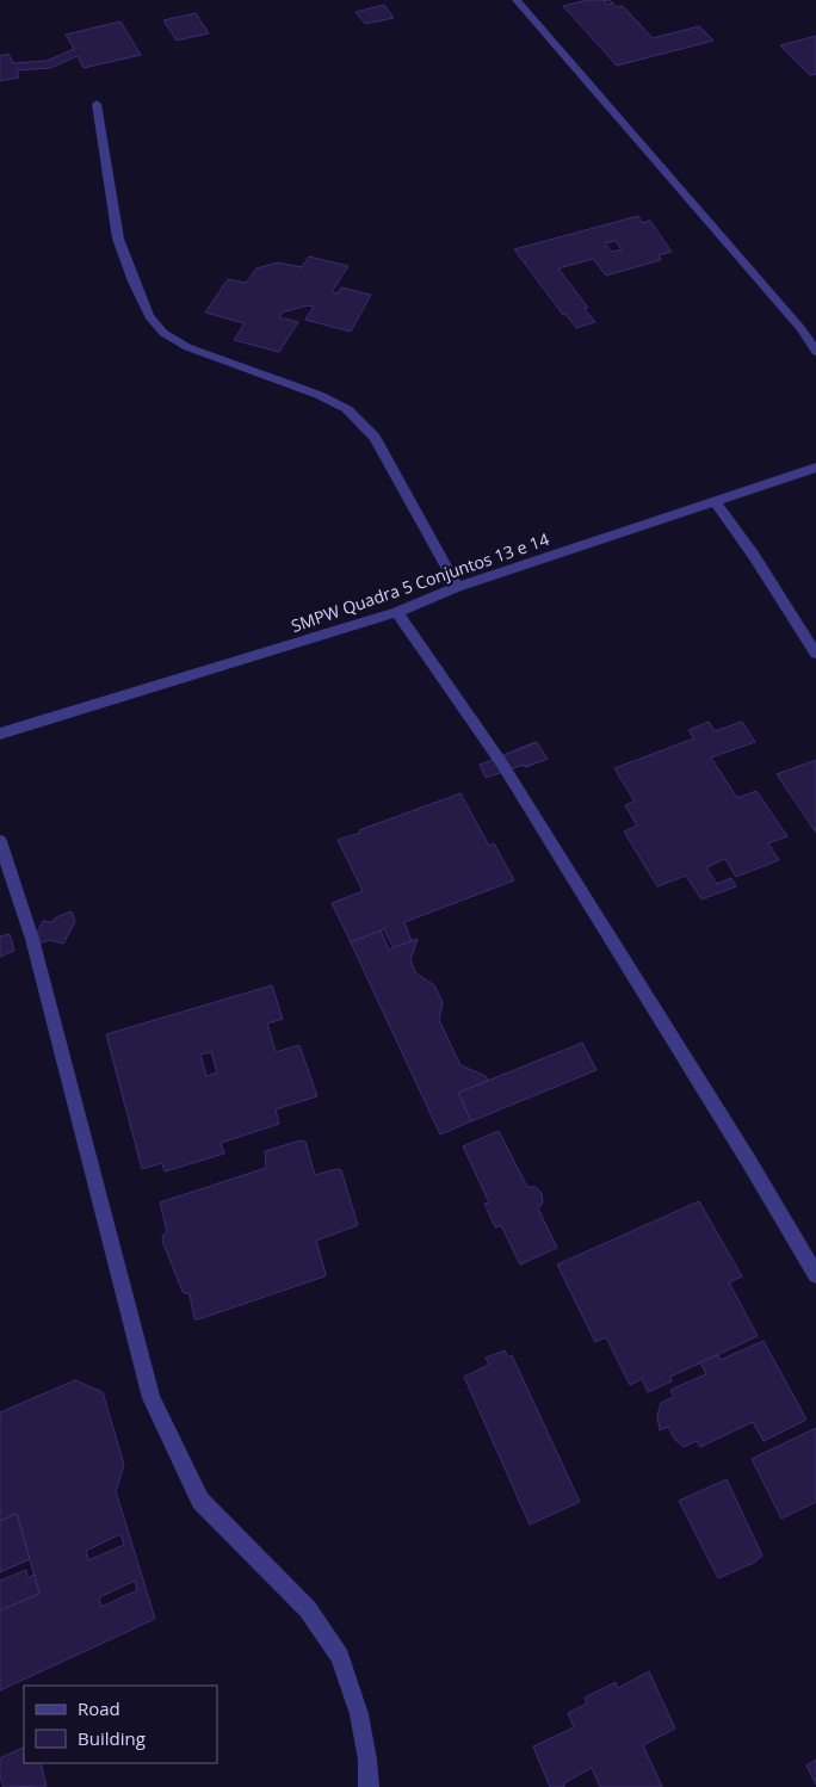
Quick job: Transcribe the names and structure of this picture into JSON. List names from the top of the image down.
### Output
{
  "streets": {
    "street": ["SMPW Quadra 5 Conjuntos 13 e 14"]
  },
  "legend": ["Road", "Building"]
}
